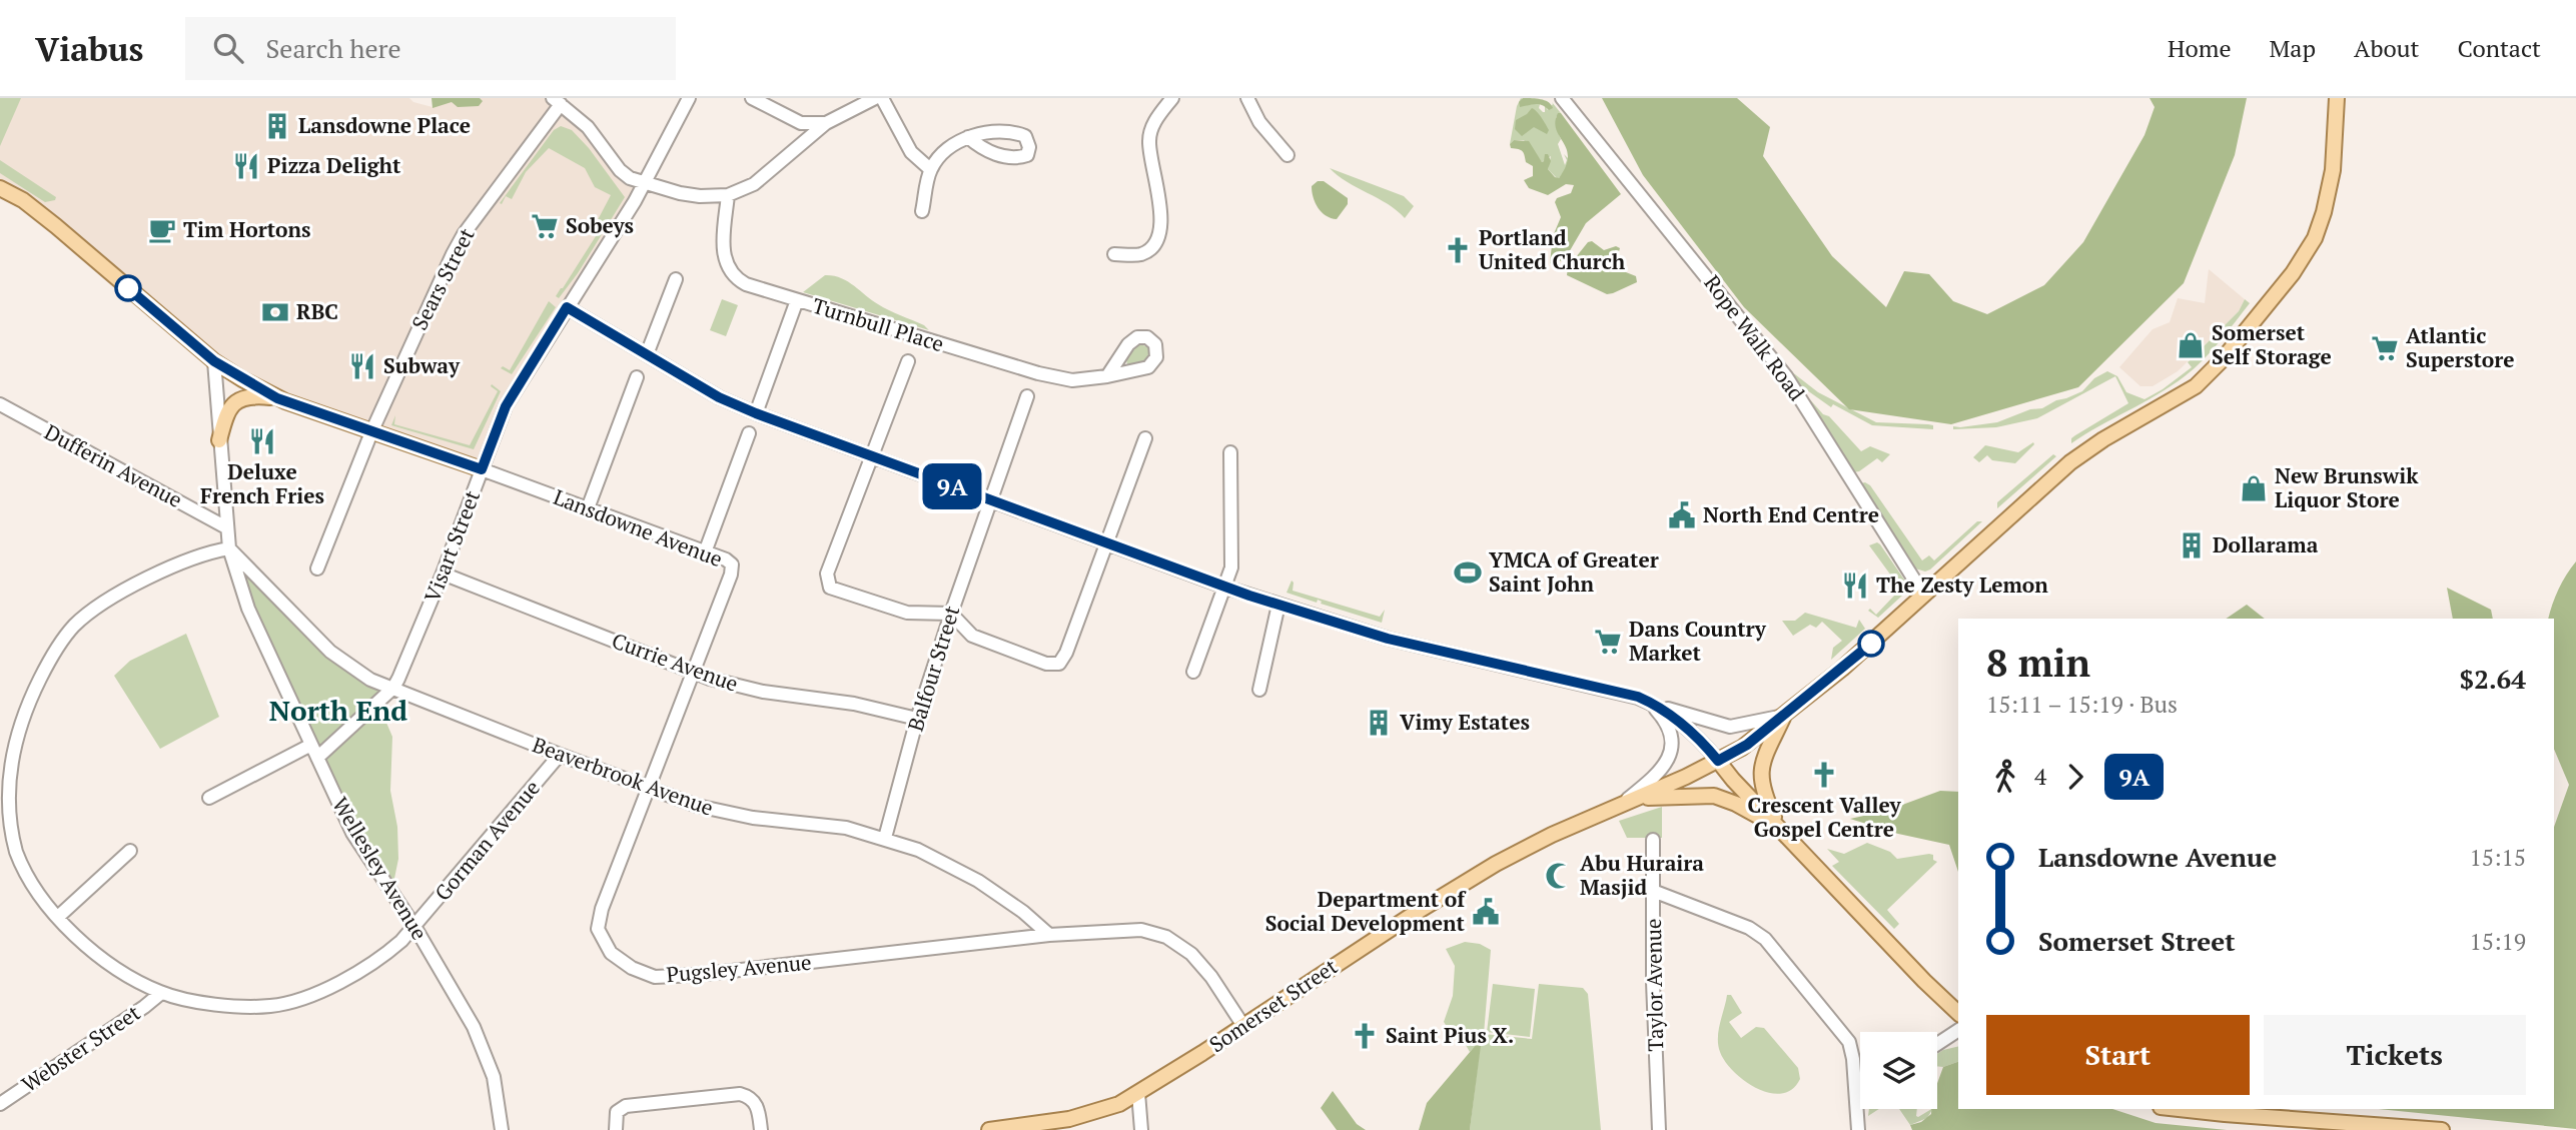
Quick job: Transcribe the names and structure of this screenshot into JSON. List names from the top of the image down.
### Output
{
  "streets": {
    "main road": ["Lansdowne Avenue", "Somerset Street"],
    "street": [
      "Sears Street",
      "Turnbull Place",
      "Rope Walk Road",
      "Dufferin Avenue",
      "Visart Street",
      "Currie Avenue",
      "Balfour Street",
      "Beaverbrook Avenue",
      "Gorman Avenue",
      "Wellesley Avenue",
      "Pugsley Avenue",
      "Taylor Avenue",
      "Webster Street"
    ]
  },
  "crossings": [
    ["Sears Street", "Lansdowne Avenue"],
    ["Rope Walk Road", "Somerset Street"],
    ["Dufferin Avenue", "Wellesley Avenue"],
    ["Lansdowne Avenue", "Visart Street"],
    ["Lansdowne Avenue", "Wellesley Avenue"],
    ["Lansdowne Avenue", "Pugsley Avenue"],
    ["Visart Street", "Currie Avenue"],
    ["Visart Street", "Beaverbrook Avenue"],
    ["Visart Street", "Wellesley Avenue"],
    ["Currie Avenue", "Balfour Street"],
    ["Currie Avenue", "Pugsley Avenue"],
    ["Balfour Street", "Beaverbrook Avenue"],
    ["Beaverbrook Avenue", "Gorman Avenue"],
    ["Beaverbrook Avenue", "Wellesley Avenue"],
    ["Beaverbrook Avenue", "Pugsley Avenue"],
    ["Gorman Avenue", "Wellesley Avenue"],
    ["Gorman Avenue", "Webster Street"],
    ["Pugsley Avenue", "Somerset Street"]
  ],
  "districts": ["North End"],
  "places": {
    "building": ["Lansdowne Place", "Dollarama", "Vimy Estates"],
    "restaurant": [
      "Pizza Delight",
      "Subway",
      "Deluxe French Fries",
      "The Zesty Lemon"
    ],
    "supermarket": ["Sobeys", "Atlantic Superstore", "Dans Country Market"],
    "cafe": ["Tim Hortons"],
    "church": ["Portland United Church", "Crescent Valley Gospel Centre", "Saint Pius X."],
    "bank": ["RBC"],
    "shop": ["Somerset Self Storage", "New Brunswik Liquor Store"],
    "public building": ["North End Centre", "Department of Social Development"],
    "sports": ["YMCA of Greater Saint John"],
    "mosque": ["Abu Huraira Masjid"]
  },
  "lines": ["bus line 9A"],
  "page": {
    "header": "Viabus",
    "search": "Search here",
    "nav": [
      "Home",
      "Map",
      "About",
      "Contact"
    ],
    "on_map": "9A",
    "heading": ["8 min", "15:11 – 15:19 · Bus", "$2.64"],
    "legs": ["4", "9A"],
    "list": [
      {
        "name": "Lansdowne Avenue",
        "value": "15:15"
      },
      {
        "name": "Somerset Street",
        "value": "15:19"
      }
    ],
    "buttons": ["Start", "Tickets"]
  }
}
